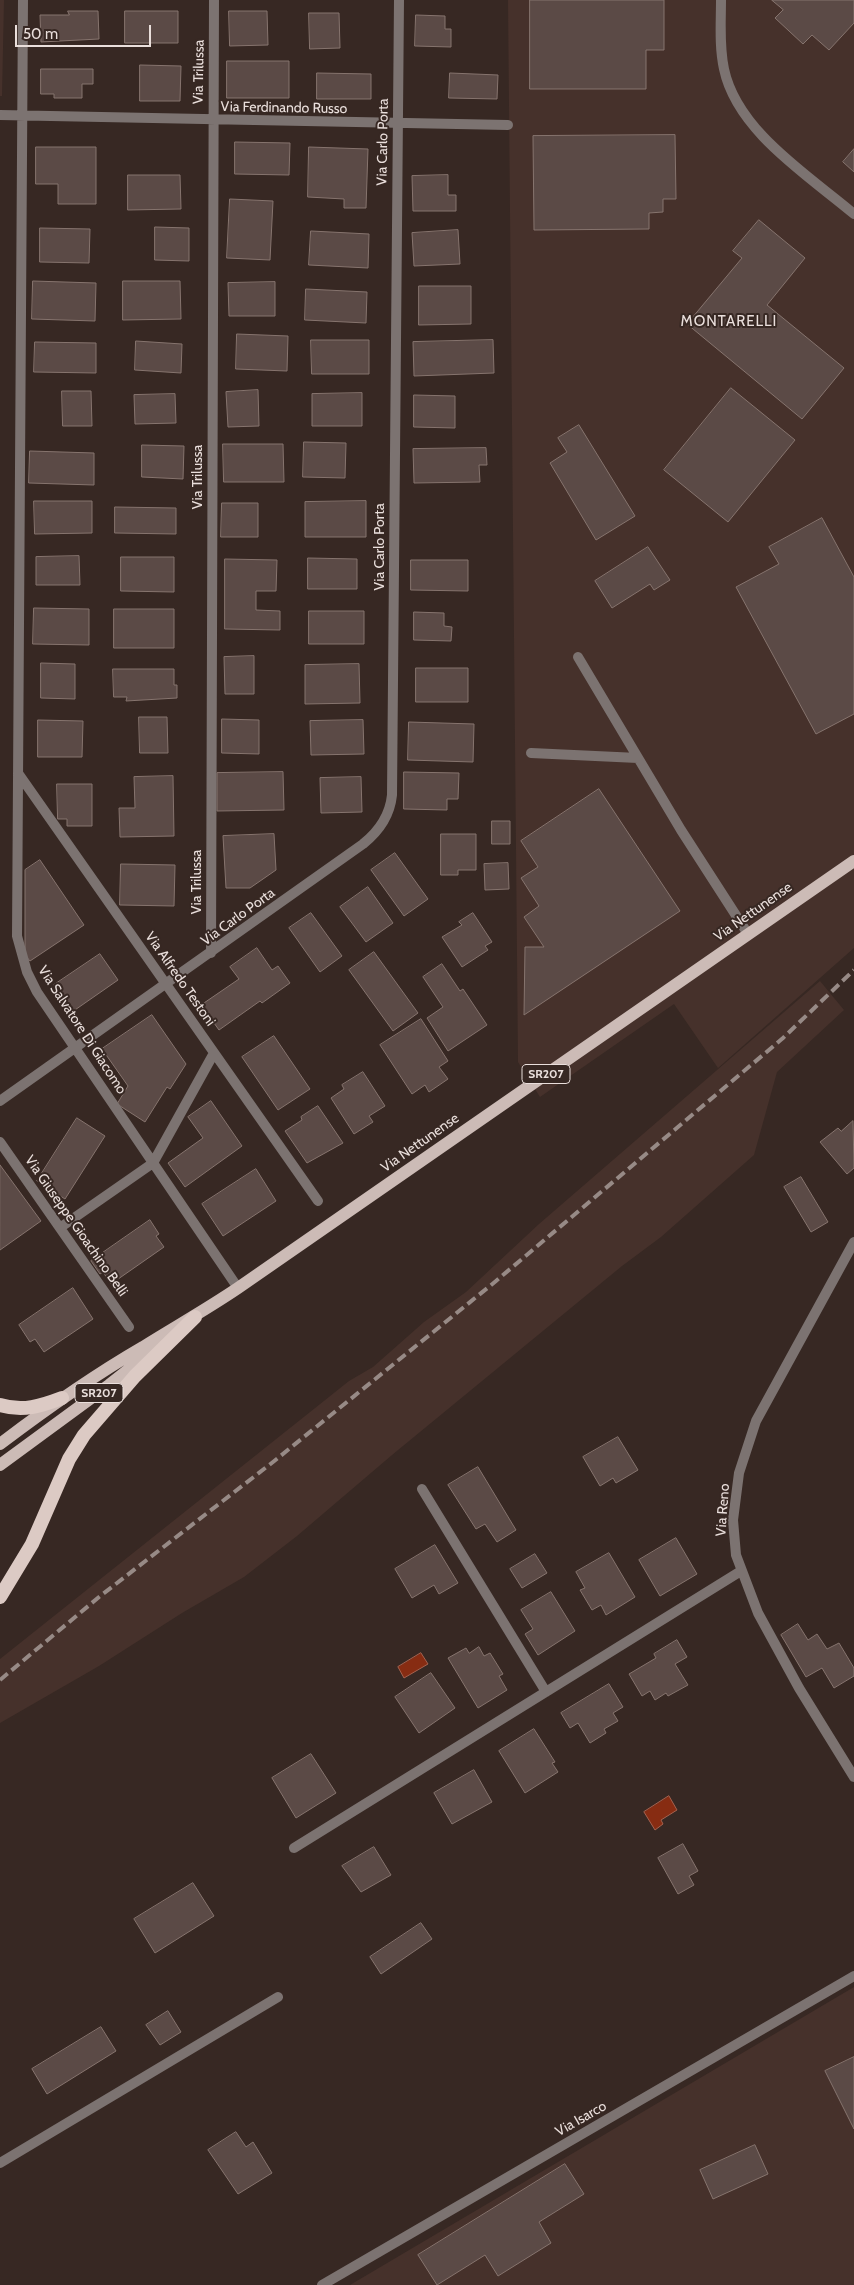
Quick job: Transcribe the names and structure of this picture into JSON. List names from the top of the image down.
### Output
{
  "streets": {
    "main road": ["Via Nettunense", "SR207"],
    "street": [
      "Via Trilussa",
      "Via Ferdinando Russo",
      "Via Carlo Porta",
      "Via Alfredo Testoni",
      "Via Salvatore Di Giacomo",
      "Via Giuseppe Gioachino Belli",
      "Via Reno",
      "Via Isarco"
    ]
  },
  "crossings": [
    ["Via Trilussa", "Via Ferdinando Russo"],
    ["Via Trilussa", "Via Carlo Porta"],
    ["Via Ferdinando Russo", "Via Carlo Porta"],
    ["Via Ferdinando Russo", "Via Salvatore Di Giacomo"],
    ["Via Carlo Porta", "Via Alfredo Testoni"],
    ["Via Carlo Porta", "Via Salvatore Di Giacomo"],
    ["Via Nettunense", "Via Salvatore Di Giacomo"],
    ["Via Nettunense", "SR207"],
    ["Via Alfredo Testoni", "Via Salvatore Di Giacomo"]
  ],
  "districts": ["MONTARELLI"],
  "scale_bar": "50 m"
}
